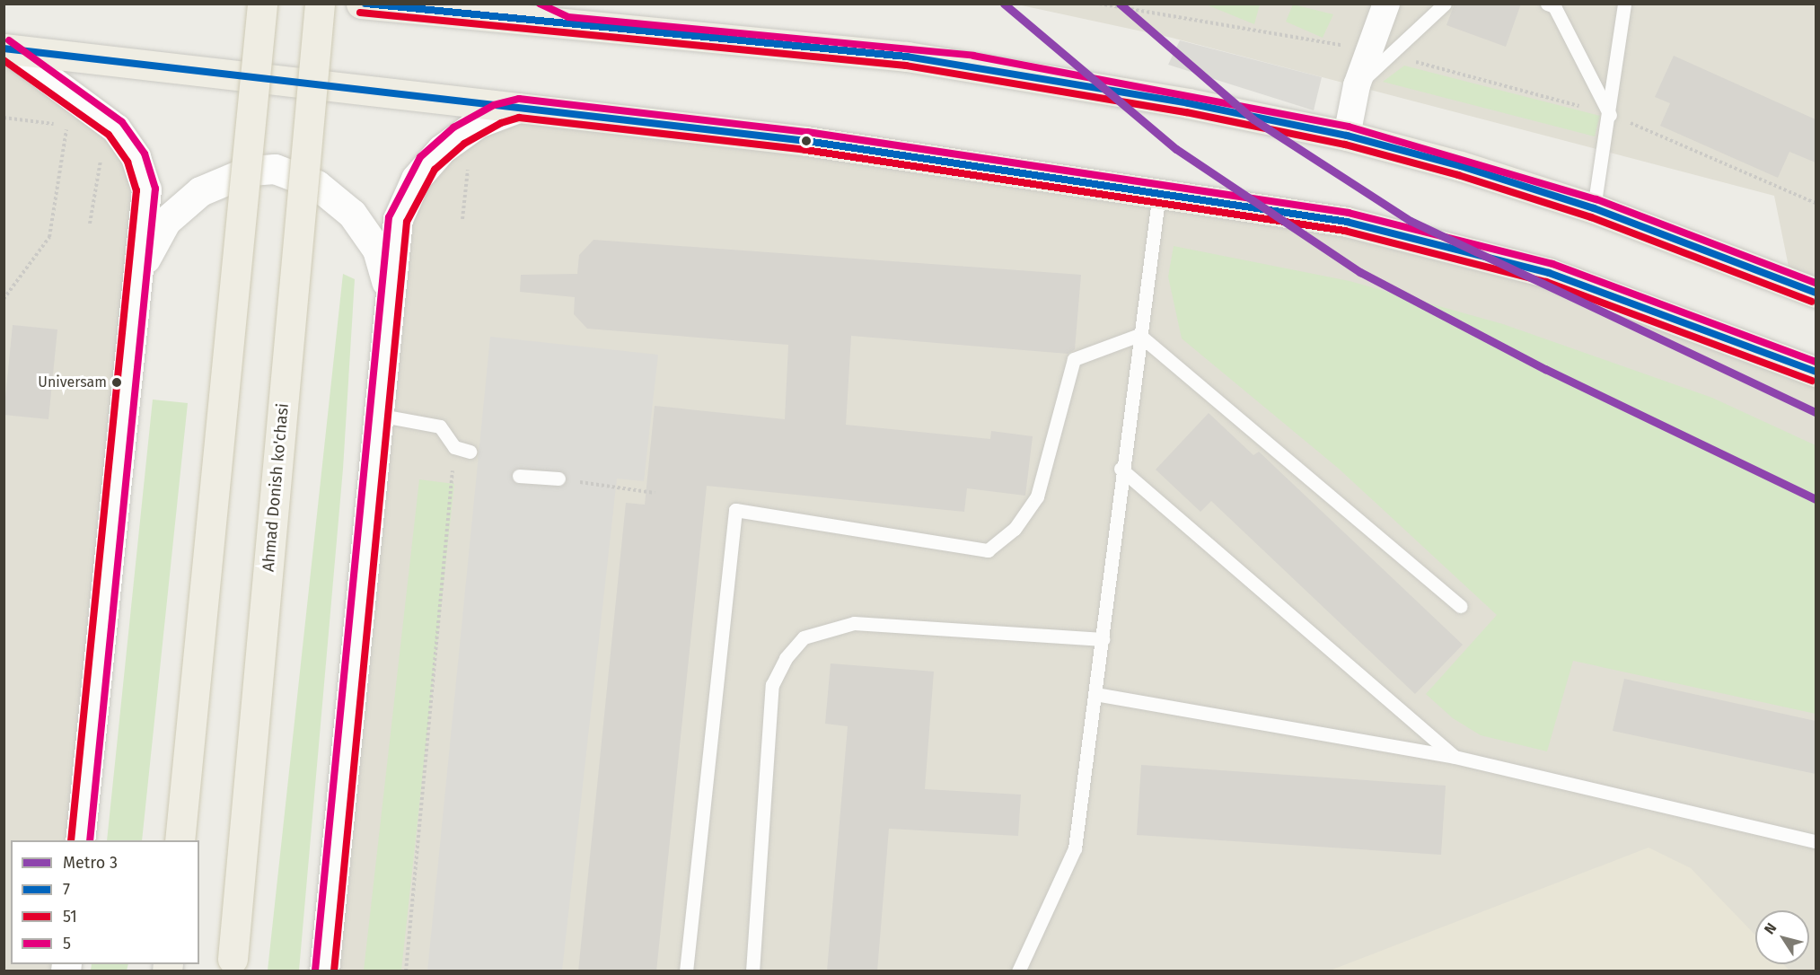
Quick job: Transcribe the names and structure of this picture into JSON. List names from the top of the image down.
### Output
{
  "streets": {
    "main road": ["Ahmad Donish ko'chasi"]
  },
  "places": ["Universam"],
  "lines": [
    "metro line 3",
    "transit line 7",
    "transit line 5",
    "transit line 51"
  ],
  "legend": [
    "Metro 3",
    "7",
    "51",
    "5"
  ],
  "north": "top left"
}
